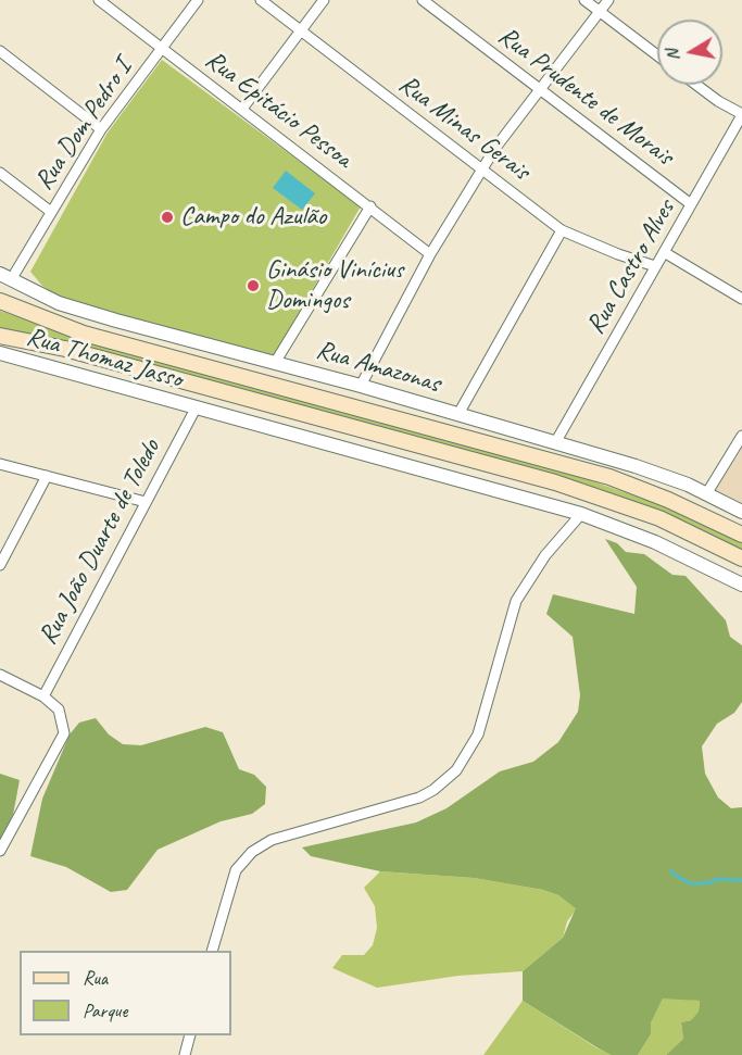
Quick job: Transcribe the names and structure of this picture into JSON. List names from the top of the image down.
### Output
{
  "streets": {
    "street": [
      "Rua Prudente de Morais",
      "Rua Epitácio Pessoa",
      "Rua Dom Pedro I",
      "Rua Minas Gerais",
      "Rua Castro Alves",
      "Rua Thomaz Jasso",
      "Rua Amazonas",
      "Rua João Duarte de Toledo"
    ]
  },
  "crossings": [
    ["Rua Prudente de Morais", "Rua Castro Alves"],
    ["Rua Epitácio Pessoa", "Rua Dom Pedro I"],
    ["Rua Dom Pedro I", "Rua Amazonas"],
    ["Rua Minas Gerais", "Rua Castro Alves"],
    ["Rua Castro Alves", "Rua Amazonas"],
    ["Rua Thomaz Jasso", "Rua João Duarte de Toledo"]
  ],
  "places": ["Campo do Azulão", "Ginásio Vinícius Domingos"],
  "legend": ["Rua", "Parque"],
  "north": "left"
}
